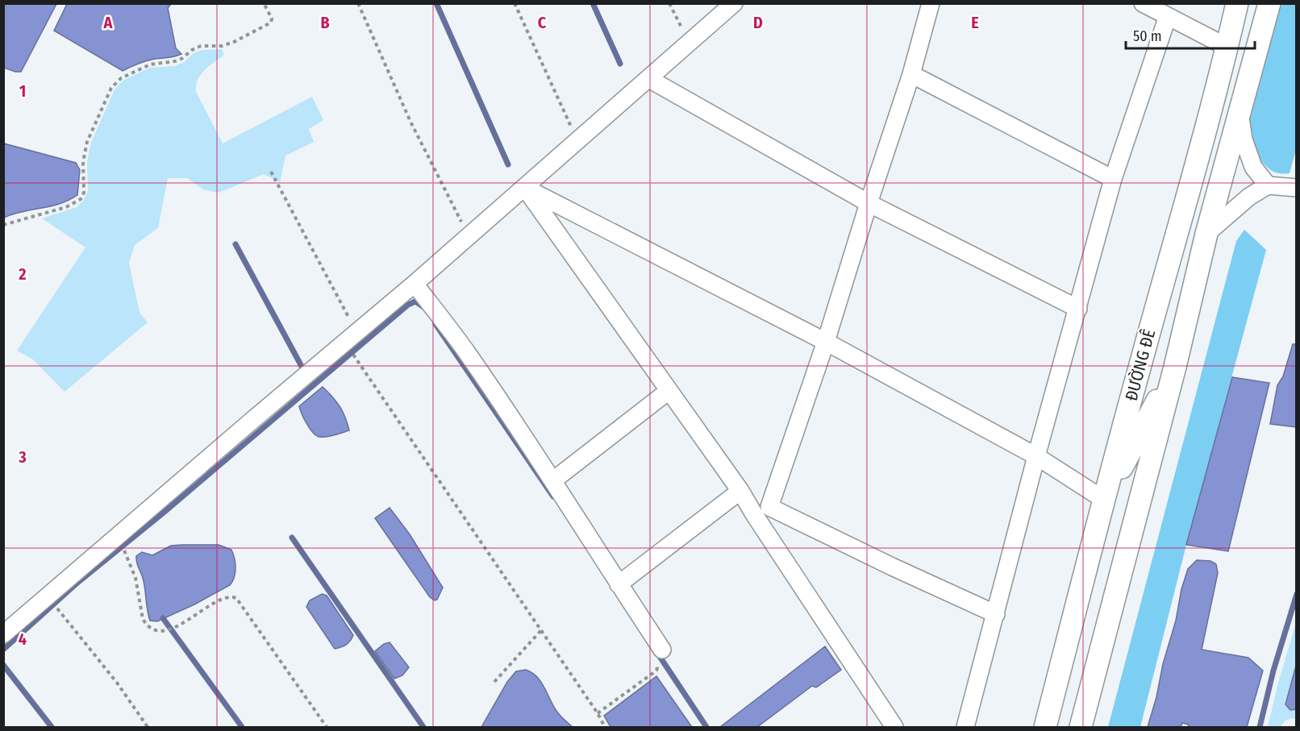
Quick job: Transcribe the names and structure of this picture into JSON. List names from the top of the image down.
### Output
{
  "streets": {
    "street": ["ĐƯỜNG ĐÊ"]
  },
  "scale_bar": "50 m",
  "grid": {
    "columns": [
      "A",
      "B",
      "C",
      "D",
      "E"
    ],
    "rows": [
      "1",
      "2",
      "3",
      "4"
    ]
  }
}
